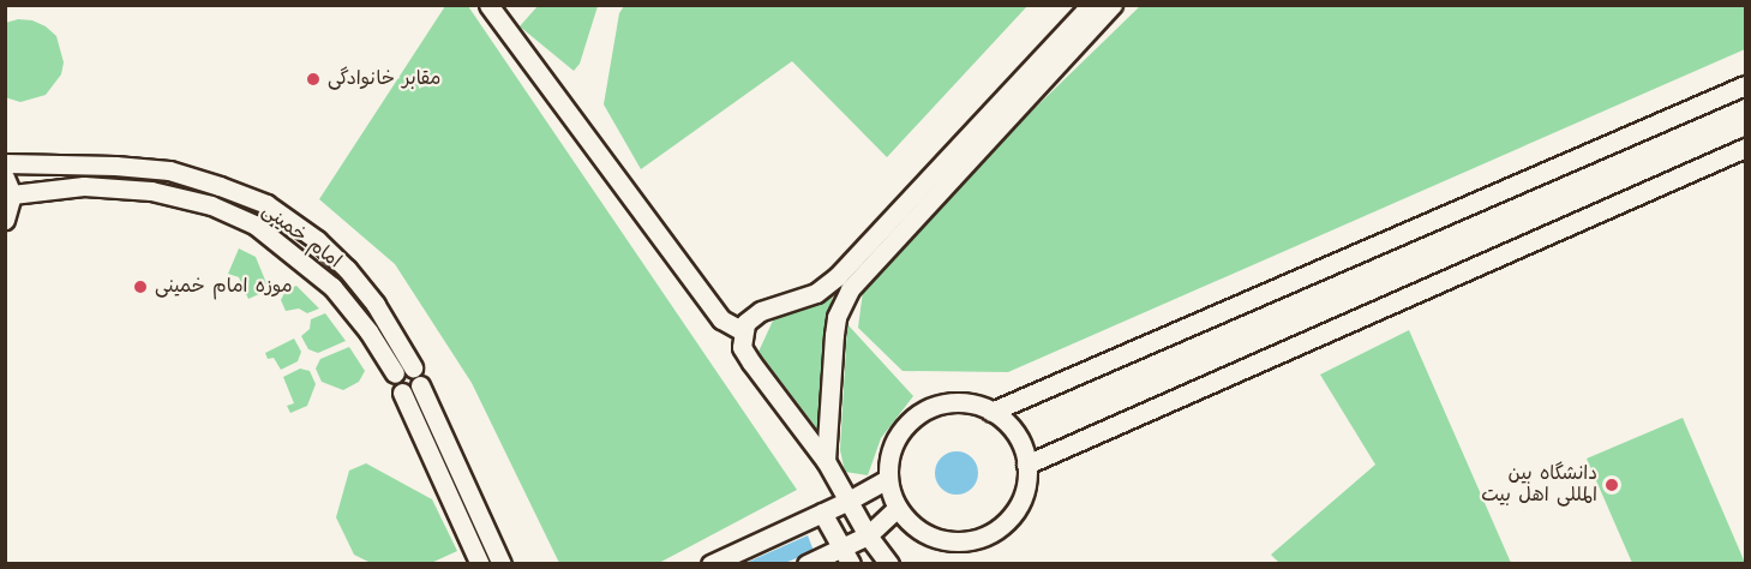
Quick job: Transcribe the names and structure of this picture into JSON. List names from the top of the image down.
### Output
{
  "streets": {
    "street": ["امام خمینی"]
  },
  "places": ["مقابر خانوادگی", "موزه امام خمینی", "دانشگاه بین المللی اهل بیت"]
}
